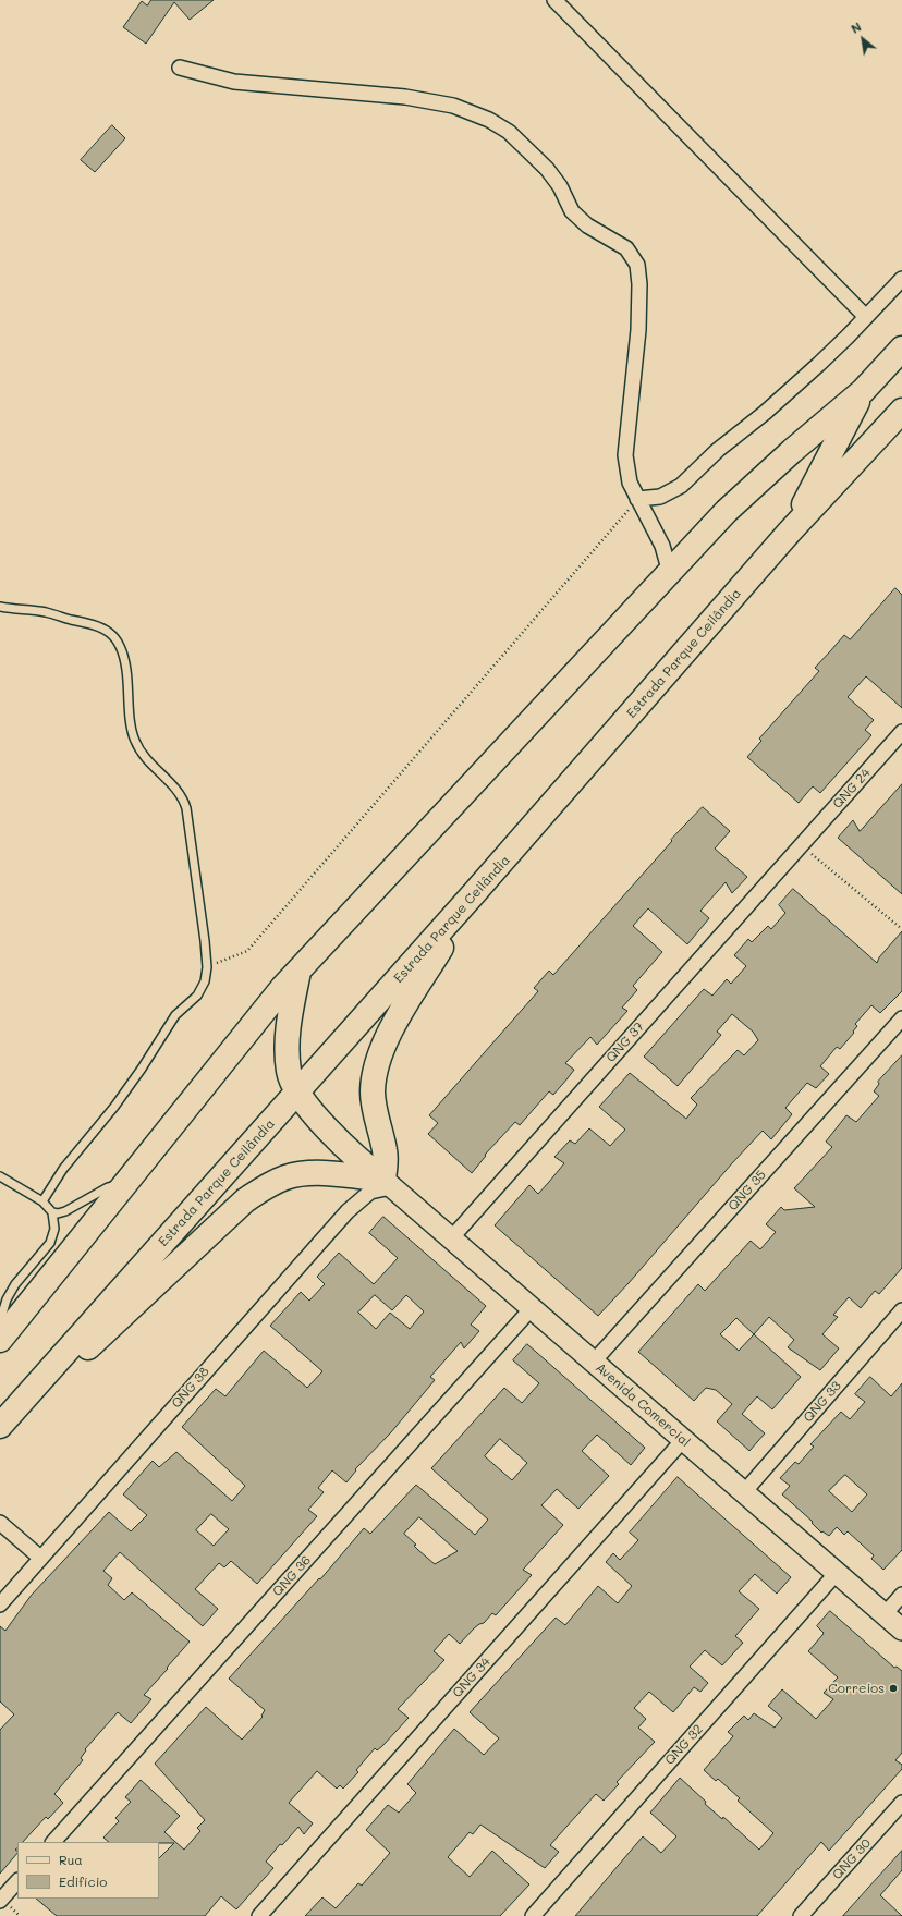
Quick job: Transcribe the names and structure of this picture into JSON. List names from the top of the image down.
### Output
{
  "streets": {
    "highway": ["Estrada Parque Ceilândia"],
    "main road": ["Avenida Comercial"],
    "street": [
      "QNG 24",
      "QNG 37",
      "QNG 35",
      "QNG 38",
      "QNG 33",
      "QNG 36",
      "QNG 34",
      "QNG 32",
      "QNG 30"
    ]
  },
  "crossings": [
    ["QNG 24", "QNG 37"],
    ["QNG 37", "Avenida Comercial"],
    ["QNG 35", "Avenida Comercial"],
    ["QNG 38", "Avenida Comercial"],
    ["QNG 33", "Avenida Comercial"],
    ["Avenida Comercial", "QNG 36"],
    ["Avenida Comercial", "QNG 34"],
    ["Avenida Comercial", "QNG 32"]
  ],
  "places": ["Correios"],
  "legend": ["Rua", "Edifício"],
  "north": "top left"
}
